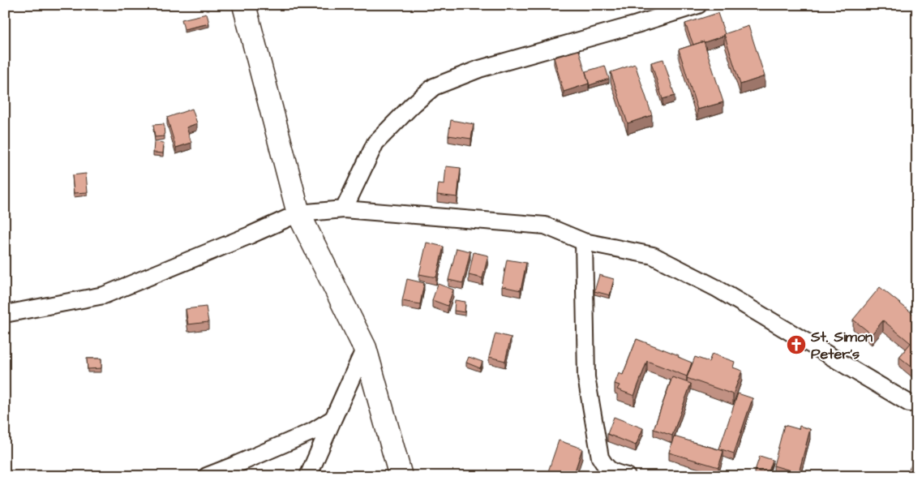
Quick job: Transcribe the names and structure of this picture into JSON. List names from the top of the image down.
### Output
{
  "places": {
    "church": ["St. Simon Peter's"]
  }
}
